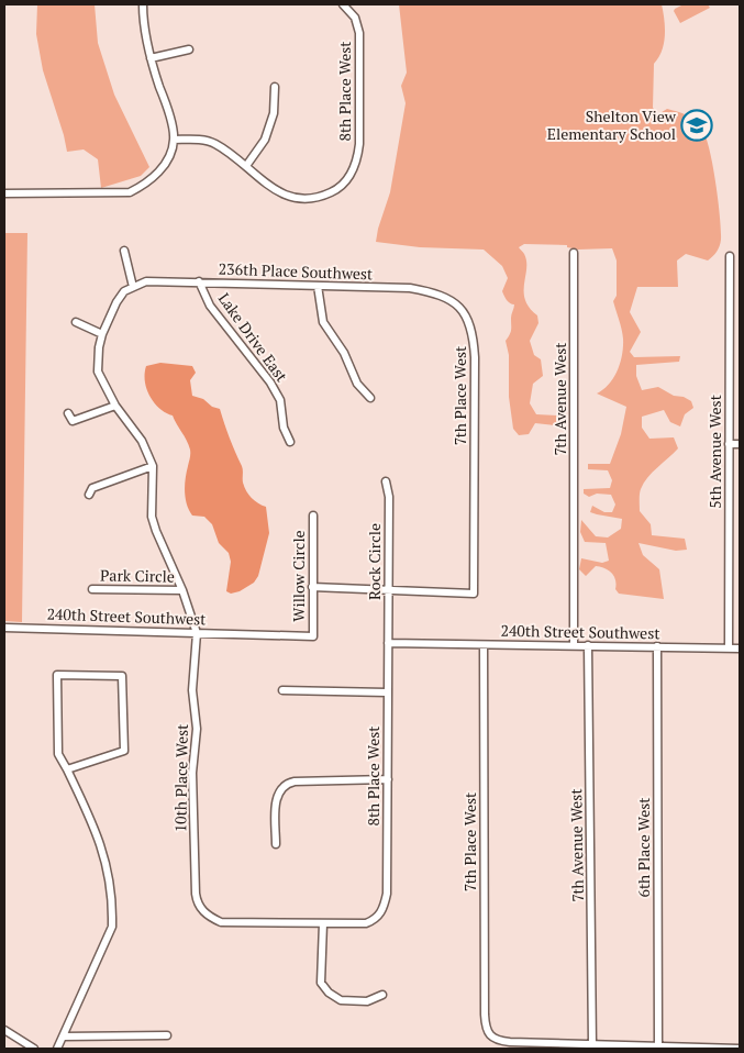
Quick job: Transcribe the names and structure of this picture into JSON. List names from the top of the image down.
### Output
{
  "streets": {
    "street": [
      "8th Place West",
      "236th Place Southwest",
      "Lake Drive East",
      "7th Place West",
      "7th Avenue West",
      "5th Avenue West",
      "Rock Circle",
      "Park Circle",
      "Willow Circle",
      "240th Street Southwest",
      "10th Place West",
      "6th Place West"
    ]
  },
  "crossings": [
    ["8th Place West", "Rock Circle"],
    ["8th Place West", "240th Street Southwest"],
    ["8th Place West", "10th Place West"],
    ["236th Place Southwest", "Lake Drive East"],
    ["236th Place Southwest", "7th Place West"],
    ["7th Place West", "7th Avenue West"],
    ["7th Place West", "Rock Circle"],
    ["7th Place West", "240th Street Southwest"],
    ["7th Avenue West", "240th Street Southwest"],
    ["5th Avenue West", "240th Street Southwest"],
    ["Rock Circle", "240th Street Southwest"],
    ["Willow Circle", "240th Street Southwest"],
    ["240th Street Southwest", "10th Place West"],
    ["240th Street Southwest", "6th Place West"]
  ],
  "places": {
    "school or university": ["Shelton View Elementary School"]
  }
}
